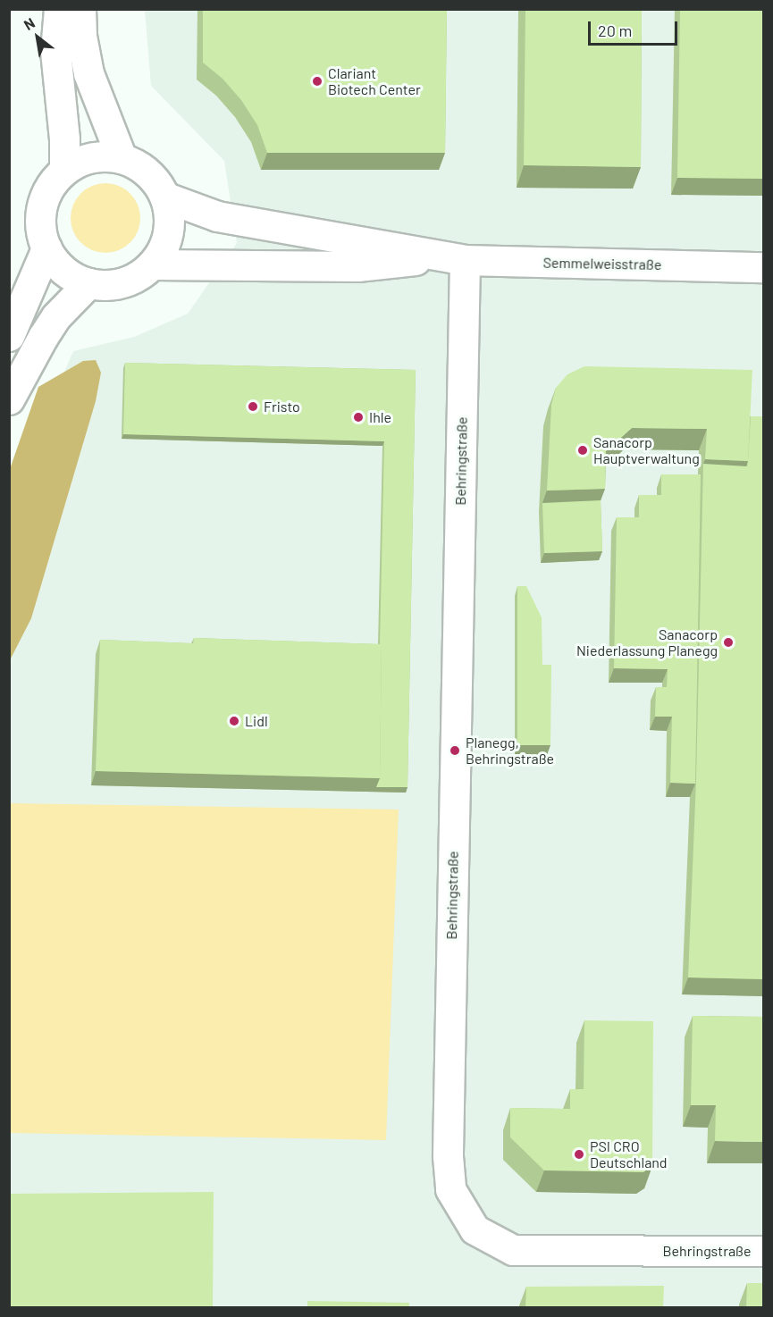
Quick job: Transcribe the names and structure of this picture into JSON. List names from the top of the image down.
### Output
{
  "streets": {
    "street": ["Semmelweisstraße", "Behringstraße"]
  },
  "crossings": [
    ["Semmelweisstraße", "Behringstraße"]
  ],
  "places": [
    "Clariant Biotech Center",
    "Fristo",
    "Ihle",
    "Sanacorp Hauptverwaltung",
    "Sanacorp Niederlassung Planegg",
    "Lidl",
    "Planegg, Behringstraße",
    "PSI CRO Deutschland"
  ],
  "scale_bar": "20 m",
  "north": "top left"
}
